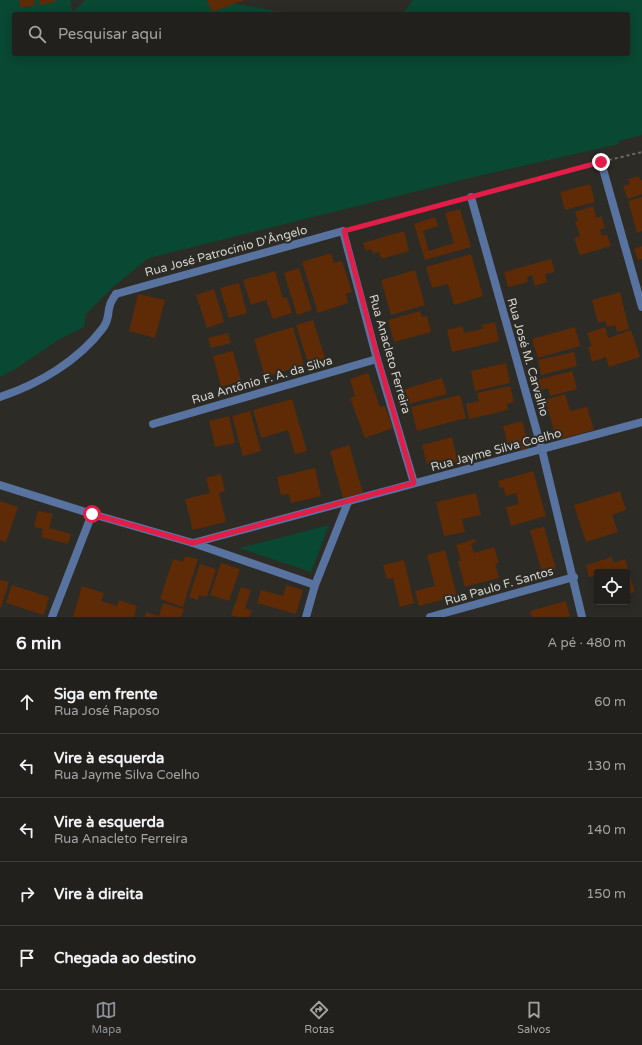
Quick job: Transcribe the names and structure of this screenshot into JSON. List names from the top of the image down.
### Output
{
  "streets": {
    "street": [
      "Rua José Patrocínio D'Ângelo",
      "Rua Anacleto Ferreira",
      "Rua José M. Carvalho",
      "Rua Antônio F. A. da Silva",
      "Rua Jayme Silva Coelho",
      "Rua Paulo F. Santos"
    ]
  },
  "crossings": [
    ["Rua José Patrocínio D'Ângelo", "Rua Anacleto Ferreira"],
    ["Rua Anacleto Ferreira", "Rua Antônio F. A. da Silva"],
    ["Rua Anacleto Ferreira", "Rua Jayme Silva Coelho"],
    ["Rua José M. Carvalho", "Rua Jayme Silva Coelho"],
    ["Rua José M. Carvalho", "Rua Paulo F. Santos"]
  ],
  "page": {
    "search": "Pesquisar aqui",
    "heading": ["6 min", "A pé · 480 m"],
    "list": [
      ["Siga em frente", "Rua José Raposo", "60 m"],
      ["Vire à esquerda", "Rua Jayme Silva Coelho", "130 m"],
      ["Vire à esquerda", "Rua Anacleto Ferreira", "140 m"],
      ["Vire à direita", "150 m"],
      "Chegada ao destino"
    ],
    "nav": ["Mapa", "Rotas", "Salvos"]
  }
}
